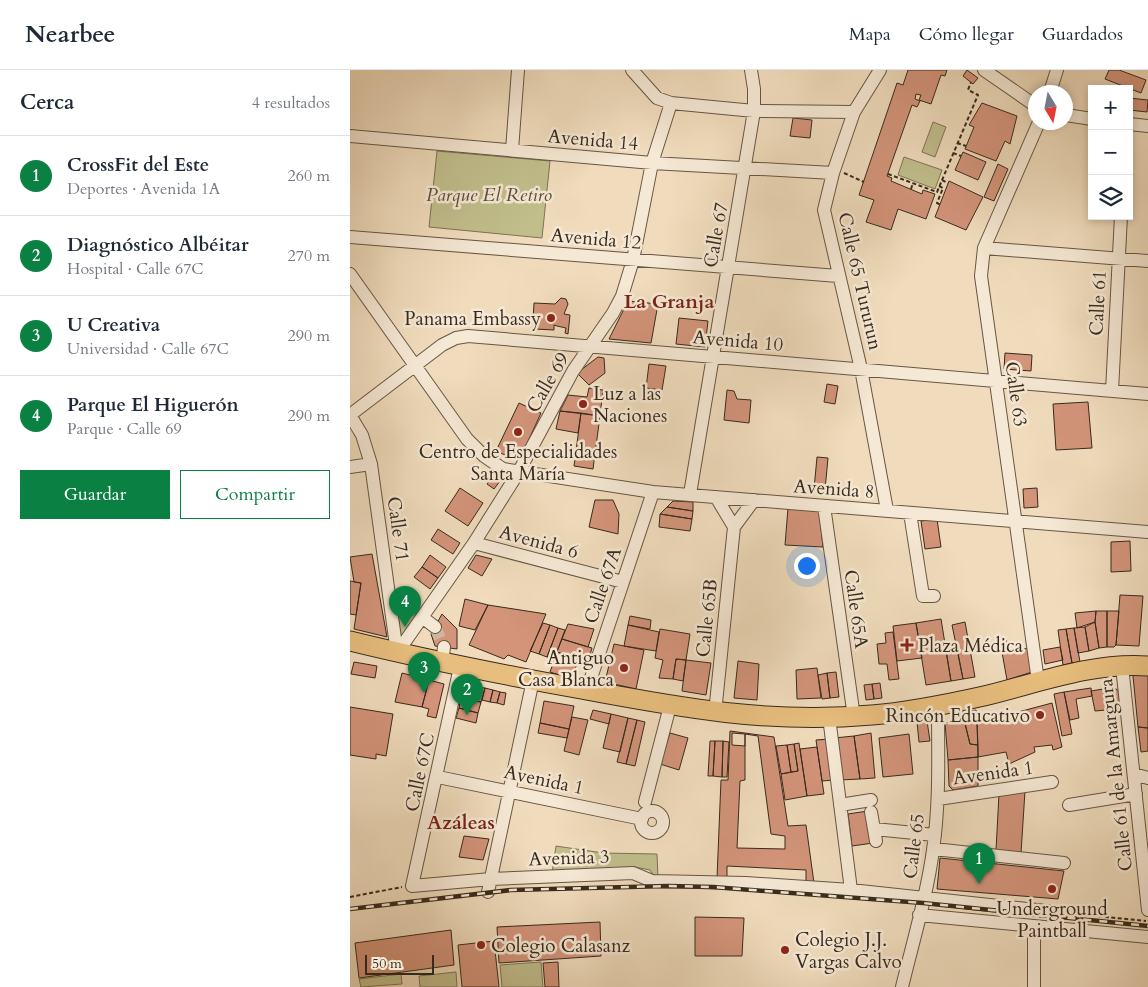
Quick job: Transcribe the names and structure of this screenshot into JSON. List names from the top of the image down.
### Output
{
  "streets": {
    "street": [
      "Avenida 14",
      "Calle 67",
      "Avenida 12",
      "Calle 65 Tururun",
      "Calle 61",
      "Avenida 10",
      "Calle 69",
      "Calle 63",
      "Avenida 8",
      "Calle 71",
      "Avenida 6",
      "Calle 67A",
      "Calle 65A",
      "Calle 65B",
      "Calle 67C",
      "Avenida 1",
      "Calle 61 de la Amargura",
      "Calle 65",
      "Avenida 3"
    ]
  },
  "crossings": [
    ["Avenida 14", "Calle 67"],
    ["Avenida 14", "Calle 65 Tururun"],
    ["Avenida 14", "Calle 69"],
    ["Calle 67", "Avenida 12"],
    ["Calle 67", "Avenida 10"],
    ["Calle 67", "Avenida 8"],
    ["Avenida 12", "Calle 65 Tururun"],
    ["Avenida 12", "Calle 69"],
    ["Calle 65 Tururun", "Avenida 10"],
    ["Calle 65 Tururun", "Avenida 8"],
    ["Calle 61", "Avenida 10"],
    ["Avenida 10", "Calle 69"],
    ["Avenida 10", "Calle 63"],
    ["Avenida 10", "Avenida 8"],
    ["Avenida 10", "Calle 71"],
    ["Calle 69", "Avenida 8"],
    ["Calle 69", "Calle 71"],
    ["Calle 69", "Avenida 6"],
    ["Calle 63", "Avenida 8"],
    ["Avenida 8", "Calle 67A"],
    ["Avenida 8", "Calle 65A"],
    ["Avenida 6", "Calle 67A"],
    ["Calle 67C", "Avenida 1"],
    ["Calle 67C", "Avenida 3"],
    ["Avenida 1", "Calle 65"],
    ["Calle 65", "Avenida 3"]
  ],
  "districts": ["La Granja", "Azáleas"],
  "parks": ["Parque El Retiro"],
  "places": {
    "other": [
      "Panama Embassy",
      "Luz a las Naciones",
      "Centro de Especialidades Santa María",
      "Antiguo Casa Blanca",
      "Rincón Educativo",
      "Underground Paintball",
      "Colegio Calasanz",
      "Colegio J.J. Vargas Calvo"
    ],
    "health": ["Plaza Médica"]
  },
  "scale_bar": "50 m",
  "north": "bottom",
  "page": {
    "header": "Nearbee",
    "nav": ["Mapa", "Cómo llegar", "Guardados"],
    "heading": ["Cerca", "4 resultados"],
    "map_buttons": ["+", "−"],
    "list": [
      {
        "mark": "1",
        "name": "CrossFit del Este",
        "note": "Deportes · Avenida 1A",
        "value": "260 m"
      },
      {
        "mark": "2",
        "name": "Diagnóstico Albéitar",
        "note": "Hospital · Calle 67C",
        "value": "270 m"
      },
      {
        "mark": "3",
        "name": "U Creativa",
        "note": "Universidad · Calle 67C",
        "value": "290 m"
      },
      {
        "mark": "4",
        "name": "Parque El Higuerón",
        "note": "Parque · Calle 69",
        "value": "290 m"
      }
    ],
    "buttons": ["Guardar", "Compartir"],
    "pins": [
      "4",
      "3",
      "2",
      "1"
    ],
    "scale": "50 m"
  }
}
